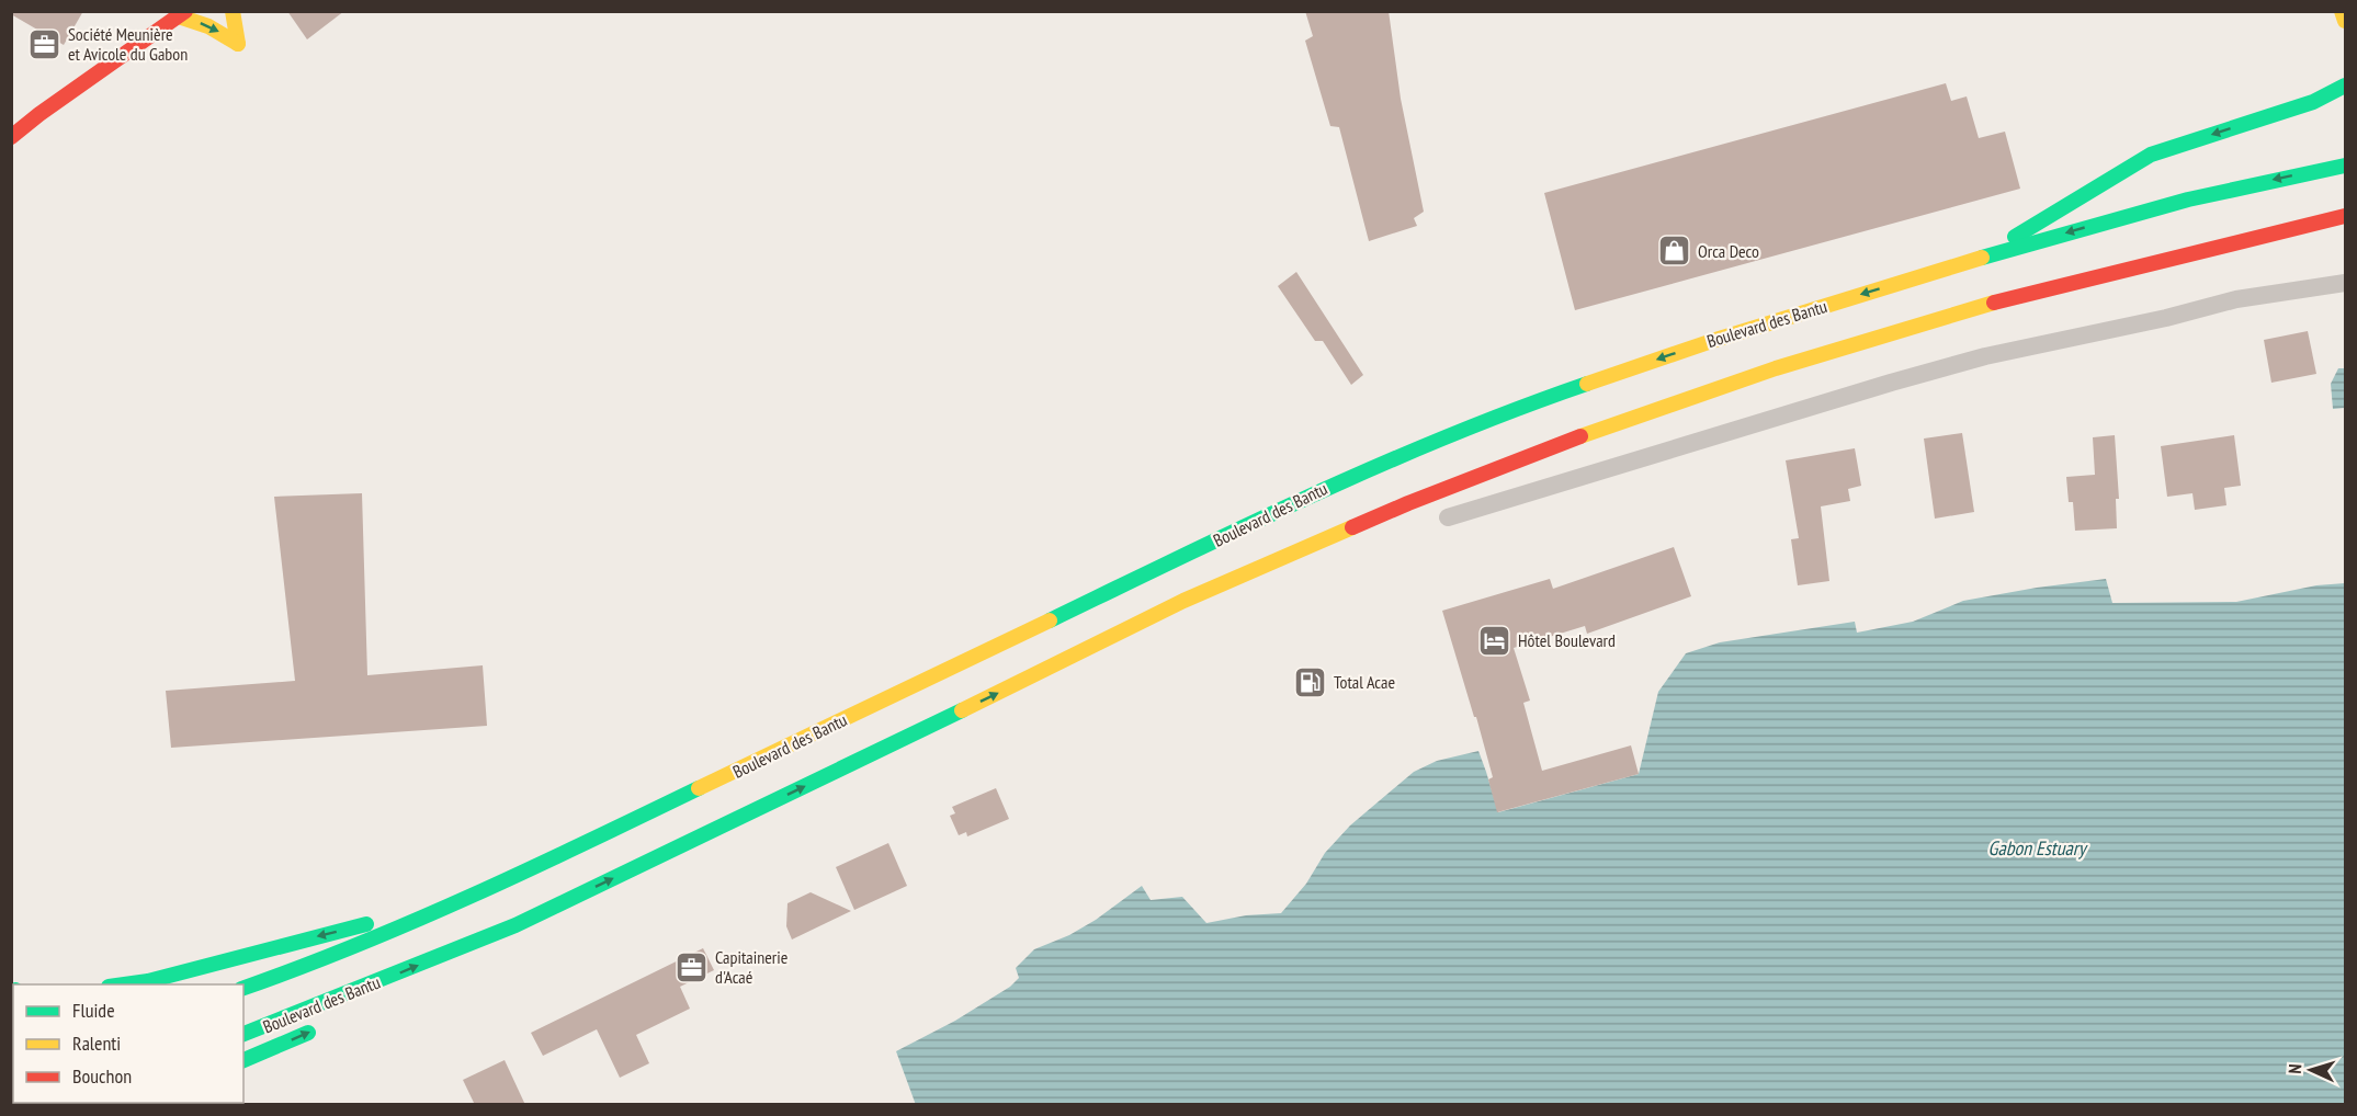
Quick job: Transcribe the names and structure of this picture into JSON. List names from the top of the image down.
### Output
{
  "streets": {
    "main road": ["Boulevard des Bantu"]
  },
  "water": ["Gabon Estuary"],
  "places": {
    "office": ["Société Meunière et Avicole du Gabon", "Capitainerie d'Acaé"],
    "shop": ["Orca Deco"],
    "hotel": ["Hôtel Boulevard"],
    "fuel station": ["Total Acae"]
  },
  "legend": ["Fluide", "Ralenti", "Bouchon"],
  "north": "left"
}
